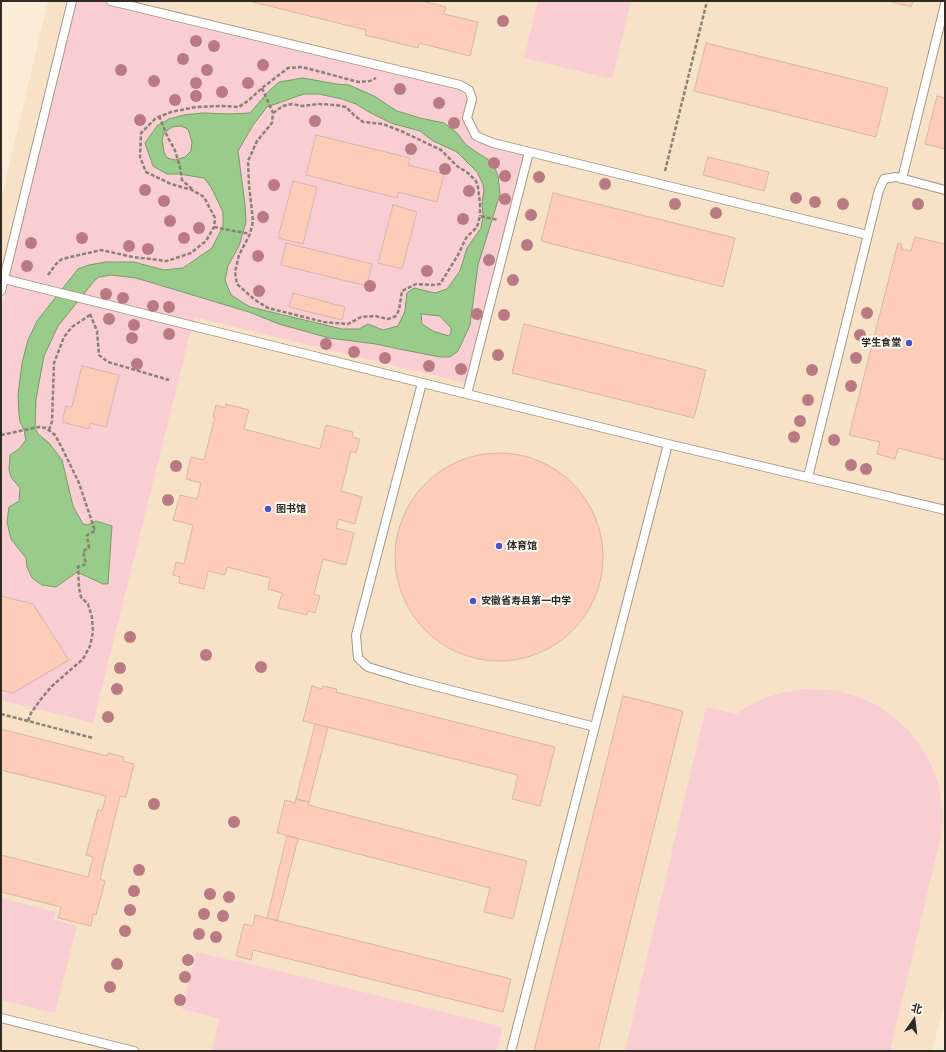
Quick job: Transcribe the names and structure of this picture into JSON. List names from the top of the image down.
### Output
{
  "places": [
    "学生食堂",
    "图书馆",
    "体育馆",
    "安徽省寿县第一中学"
  ],
  "north": "top"
}
